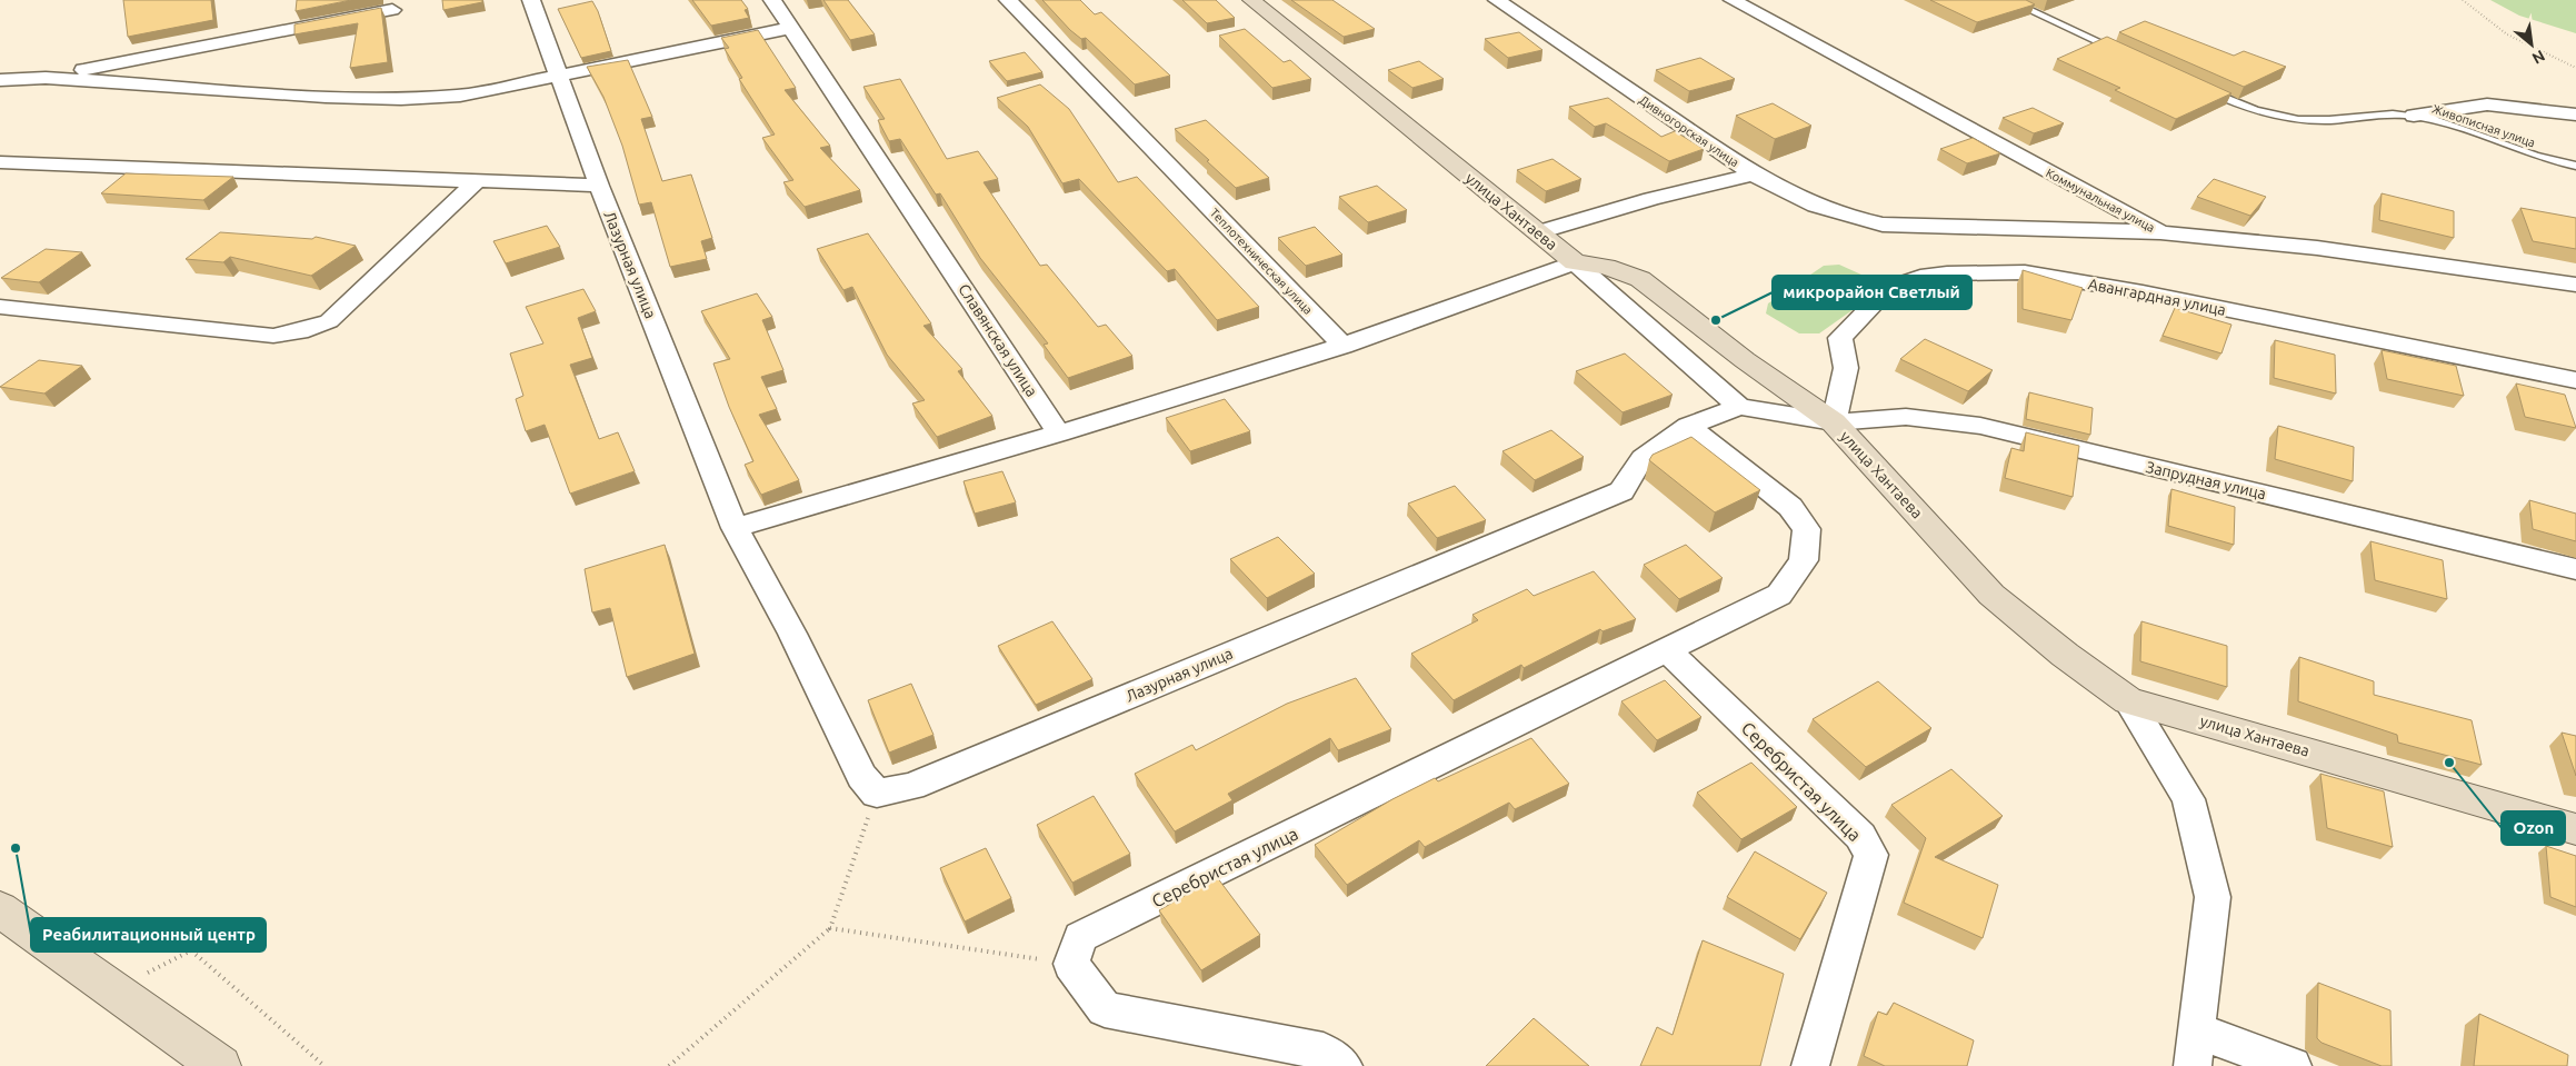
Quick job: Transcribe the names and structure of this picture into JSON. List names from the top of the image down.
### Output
{
  "streets": {
    "street": [
      "Дивногорская улица",
      "Коммунальная улица",
      "улица Хантаева",
      "Теплотехническая улица",
      "Лазурная улица",
      "Авангардная улица",
      "Славянская улица",
      "Запрудная улица",
      "Серебристая улица"
    ],
    "lane": ["Живописная улица"]
  },
  "crossings": [
    ["Дивногорская улица", "Коммунальная улица"],
    ["Дивногорская улица", "улица Хантаева"],
    ["улица Хантаева", "Лазурная улица"],
    ["улица Хантаева", "Авангардная улица"],
    ["улица Хантаева", "Запрудная улица"],
    ["Лазурная улица", "Серебристая улица"],
    ["Авангардная улица", "Запрудная улица"]
  ],
  "places": ["микрорайон Светлый", "Ozon", "Реабилитационный центр"],
  "north": "bottom right"
}
